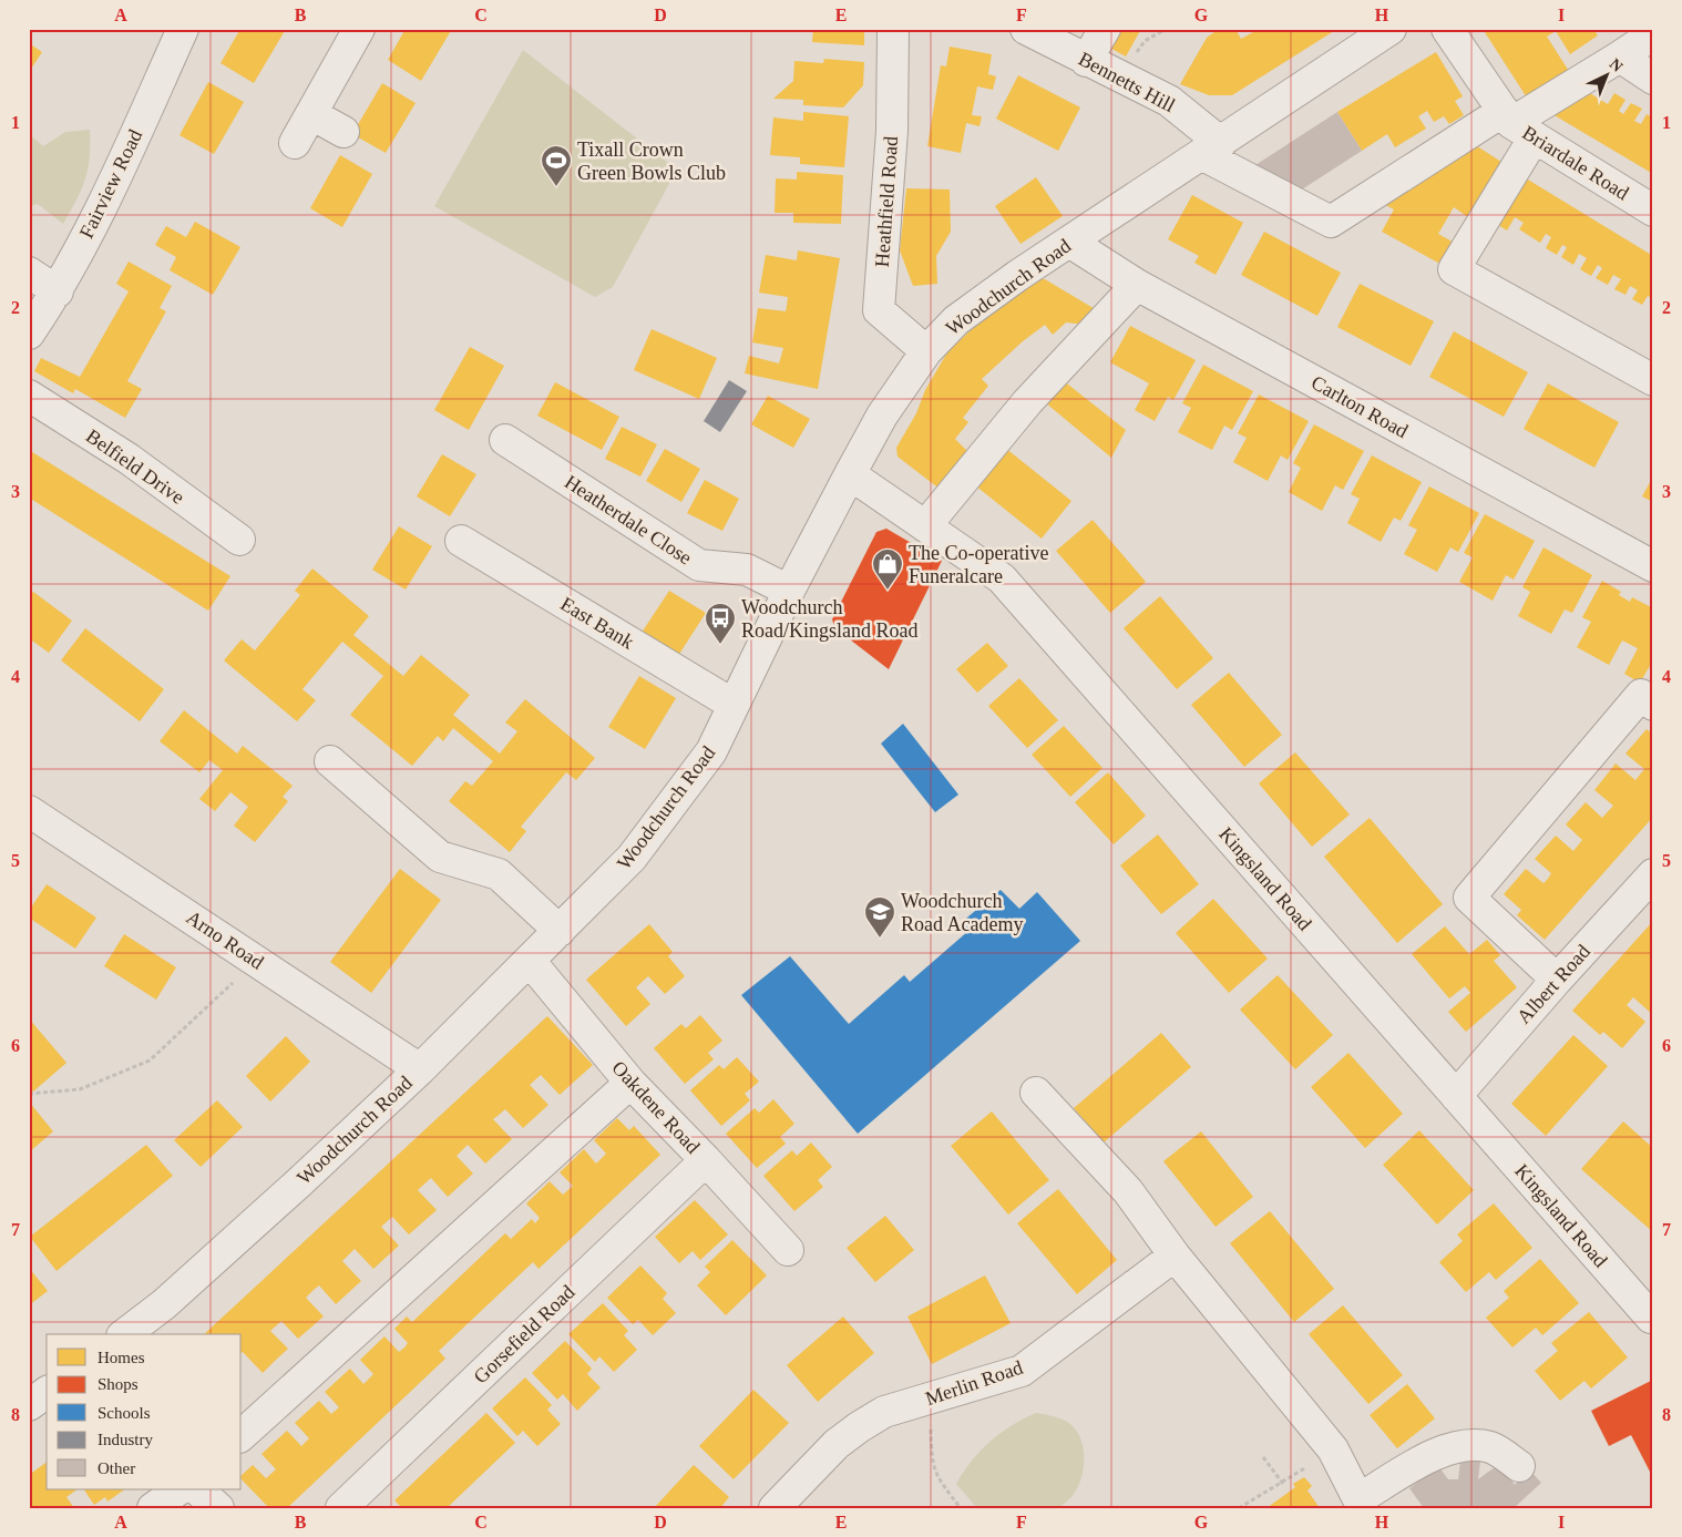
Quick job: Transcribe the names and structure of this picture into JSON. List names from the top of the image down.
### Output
{
  "streets": {
    "street": [
      "Bennetts Hill",
      "Briardale Road",
      "Fairview Road",
      "Heathfield Road",
      "Woodchurch Road",
      "Carlton Road",
      "Belfield Drive",
      "Heatherdale Close",
      "East Bank",
      "Kingsland Road",
      "Arno Road",
      "Albert Road",
      "Oakdene Road",
      "Gorsefield Road",
      "Merlin Road"
    ]
  },
  "crossings": [
    ["Bennetts Hill", "Briardale Road"],
    ["Bennetts Hill", "Woodchurch Road"],
    ["Heathfield Road", "Woodchurch Road"],
    ["Woodchurch Road", "Carlton Road"],
    ["Woodchurch Road", "Heatherdale Close"],
    ["Woodchurch Road", "East Bank"],
    ["Woodchurch Road", "Kingsland Road"],
    ["Woodchurch Road", "Arno Road"],
    ["Woodchurch Road", "Oakdene Road"],
    ["Kingsland Road", "Albert Road"],
    ["Oakdene Road", "Gorsefield Road"]
  ],
  "places": {
    "sports": ["Tixall Crown Green Bowls Club"],
    "shop": ["The Co-operative Funeralcare"],
    "bus stop": ["Woodchurch Road/Kingsland Road"],
    "school or university": ["Woodchurch Road Academy"]
  },
  "legend": [
    "Homes",
    "Shops",
    "Schools",
    "Industry",
    "Other"
  ],
  "north": "top right",
  "grid": {
    "columns": [
      "A",
      "B",
      "C",
      "D",
      "E",
      "F",
      "G",
      "H",
      "I"
    ],
    "rows": [
      "1",
      "2",
      "3",
      "4",
      "5",
      "6",
      "7",
      "8"
    ]
  }
}
